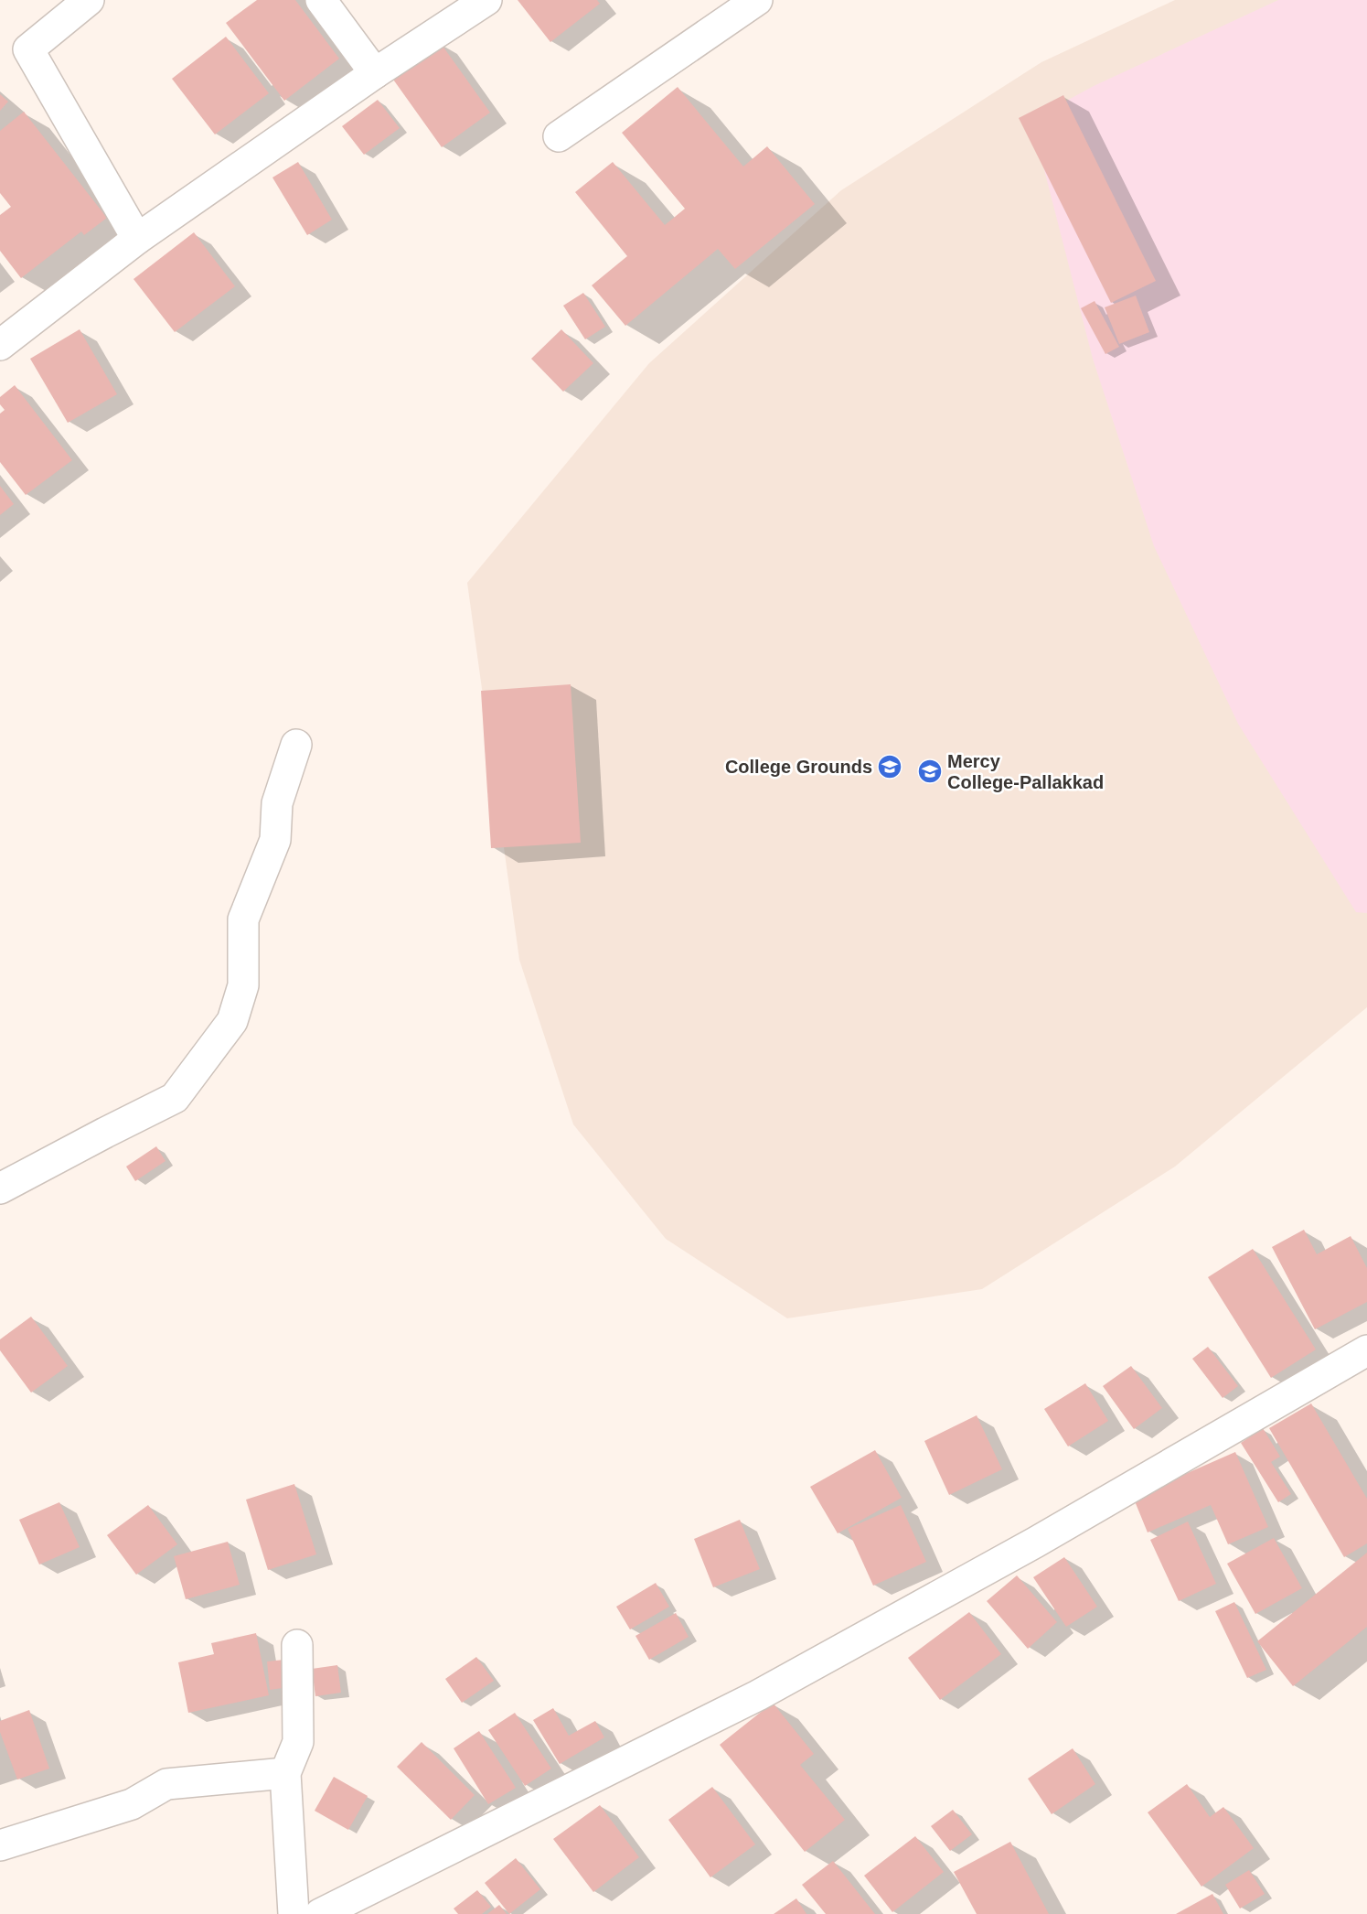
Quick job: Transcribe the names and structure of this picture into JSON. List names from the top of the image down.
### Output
{
  "places": {
    "school or university": ["College Grounds", "Mercy College-Pallakkad"]
  }
}
